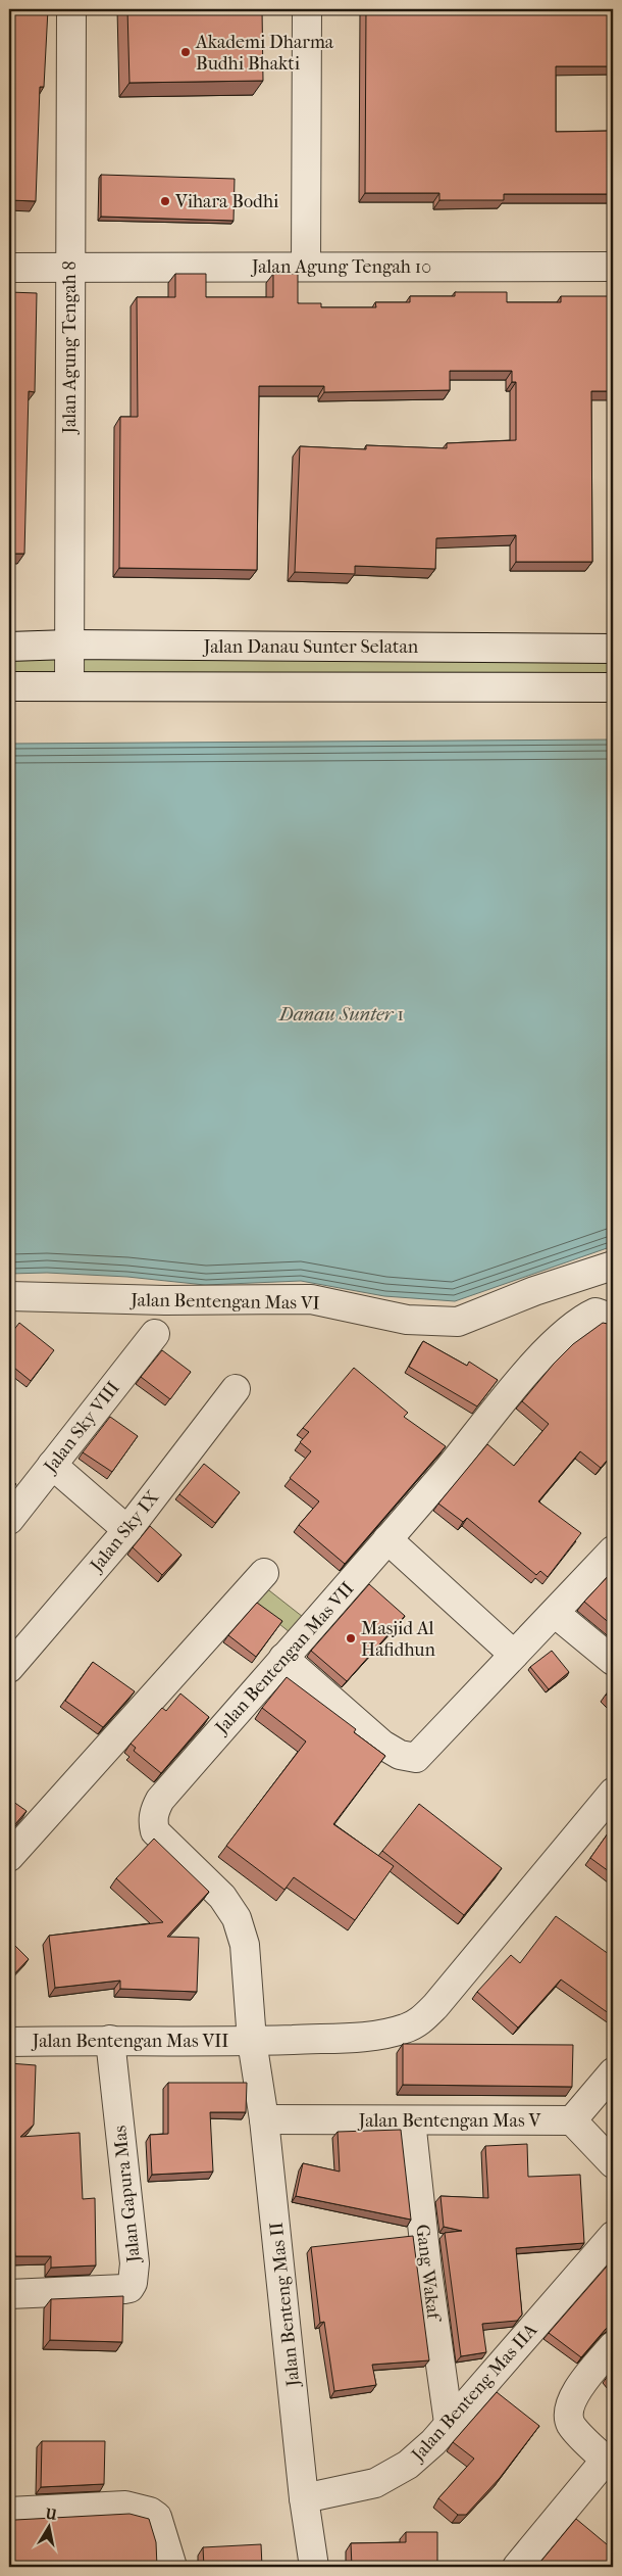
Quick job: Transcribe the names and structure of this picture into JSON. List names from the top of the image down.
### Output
{
  "streets": {
    "street": [
      "Jalan Agung Tengah 10",
      "Jalan Agung Tengah 8",
      "Jalan Danau Sunter Selatan",
      "Jalan Bentengan Mas VI",
      "Jalan Sky VIII",
      "Jalan Sky IX",
      "Jalan Bentengan Mas VII",
      "Jalan Bentengan Mas V",
      "Jalan Gapura Mas",
      "Gang Wakaf",
      "Jalan Benteng Mas II",
      "Jalan Benteng Mas IIA"
    ]
  },
  "crossings": [
    ["Jalan Agung Tengah 10", "Jalan Agung Tengah 8"],
    ["Jalan Agung Tengah 8", "Jalan Danau Sunter Selatan"],
    ["Jalan Bentengan Mas VII", "Jalan Gapura Mas"],
    ["Jalan Bentengan Mas VII", "Jalan Benteng Mas II"],
    ["Jalan Bentengan Mas V", "Gang Wakaf"],
    ["Jalan Bentengan Mas V", "Jalan Benteng Mas II"],
    ["Gang Wakaf", "Jalan Benteng Mas IIA"],
    ["Jalan Benteng Mas II", "Jalan Benteng Mas IIA"]
  ],
  "water": ["Danau Sunter 1"],
  "places": ["Akademi Dharma Budhi Bhakti", "Vihara Bodhi", "Masjid Al Hafidhun"],
  "north": "top"
}
